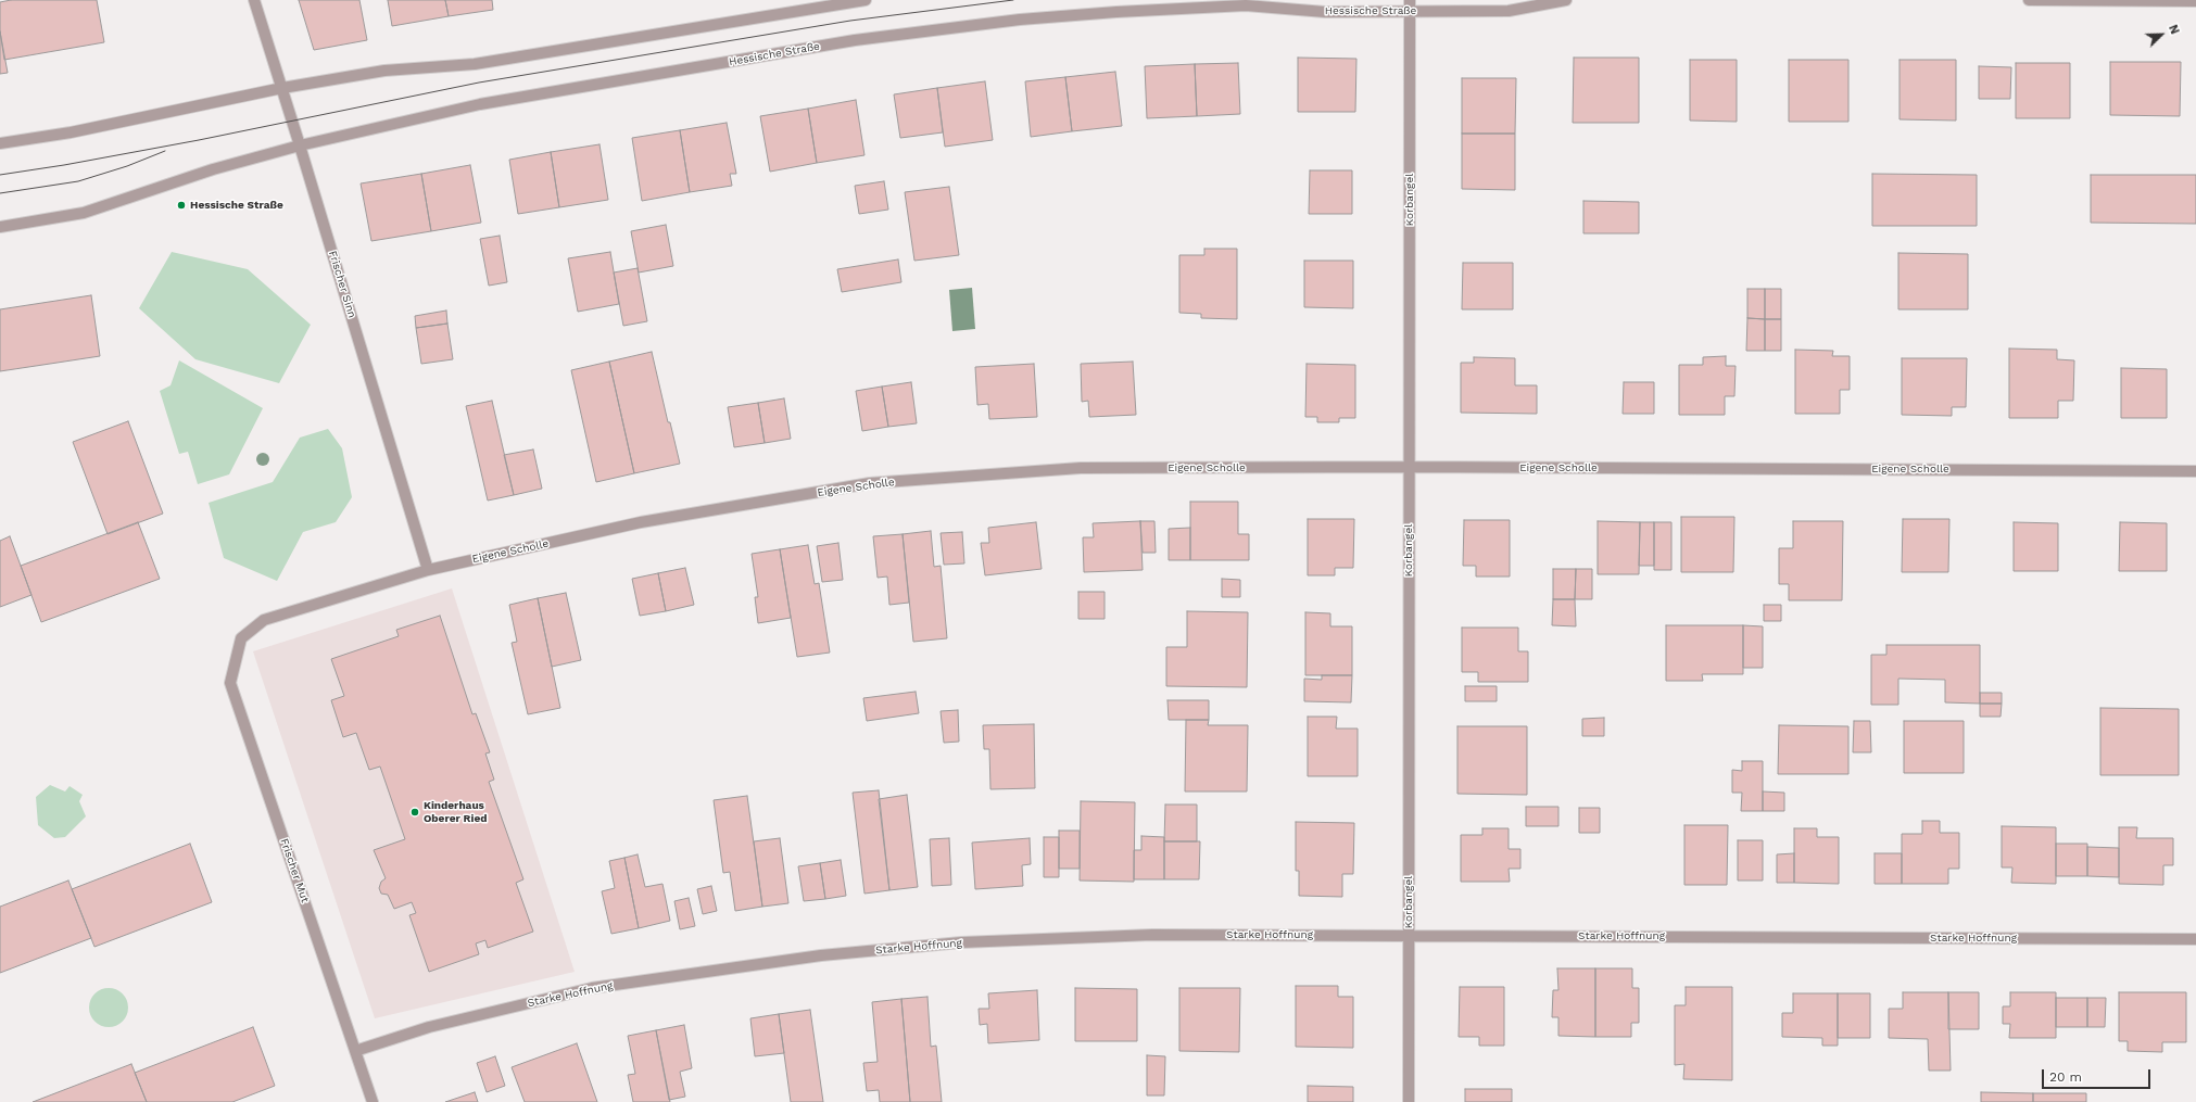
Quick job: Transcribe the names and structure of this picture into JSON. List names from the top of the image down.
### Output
{
  "streets": {
    "street": [
      "Hessische Straße",
      "Korbangel",
      "Frischer Sinn",
      "Eigene Scholle",
      "Frischer Mut",
      "Starke Hoffnung"
    ]
  },
  "crossings": [
    ["Hessische Straße", "Korbangel"],
    ["Hessische Straße", "Frischer Sinn"],
    ["Korbangel", "Eigene Scholle"],
    ["Korbangel", "Starke Hoffnung"],
    ["Frischer Sinn", "Eigene Scholle"],
    ["Eigene Scholle", "Frischer Mut"],
    ["Frischer Mut", "Starke Hoffnung"]
  ],
  "places": ["Hessische Straße", "Kinderhaus Oberer Ried"],
  "scale_bar": "20 m",
  "north": "top right"
}
